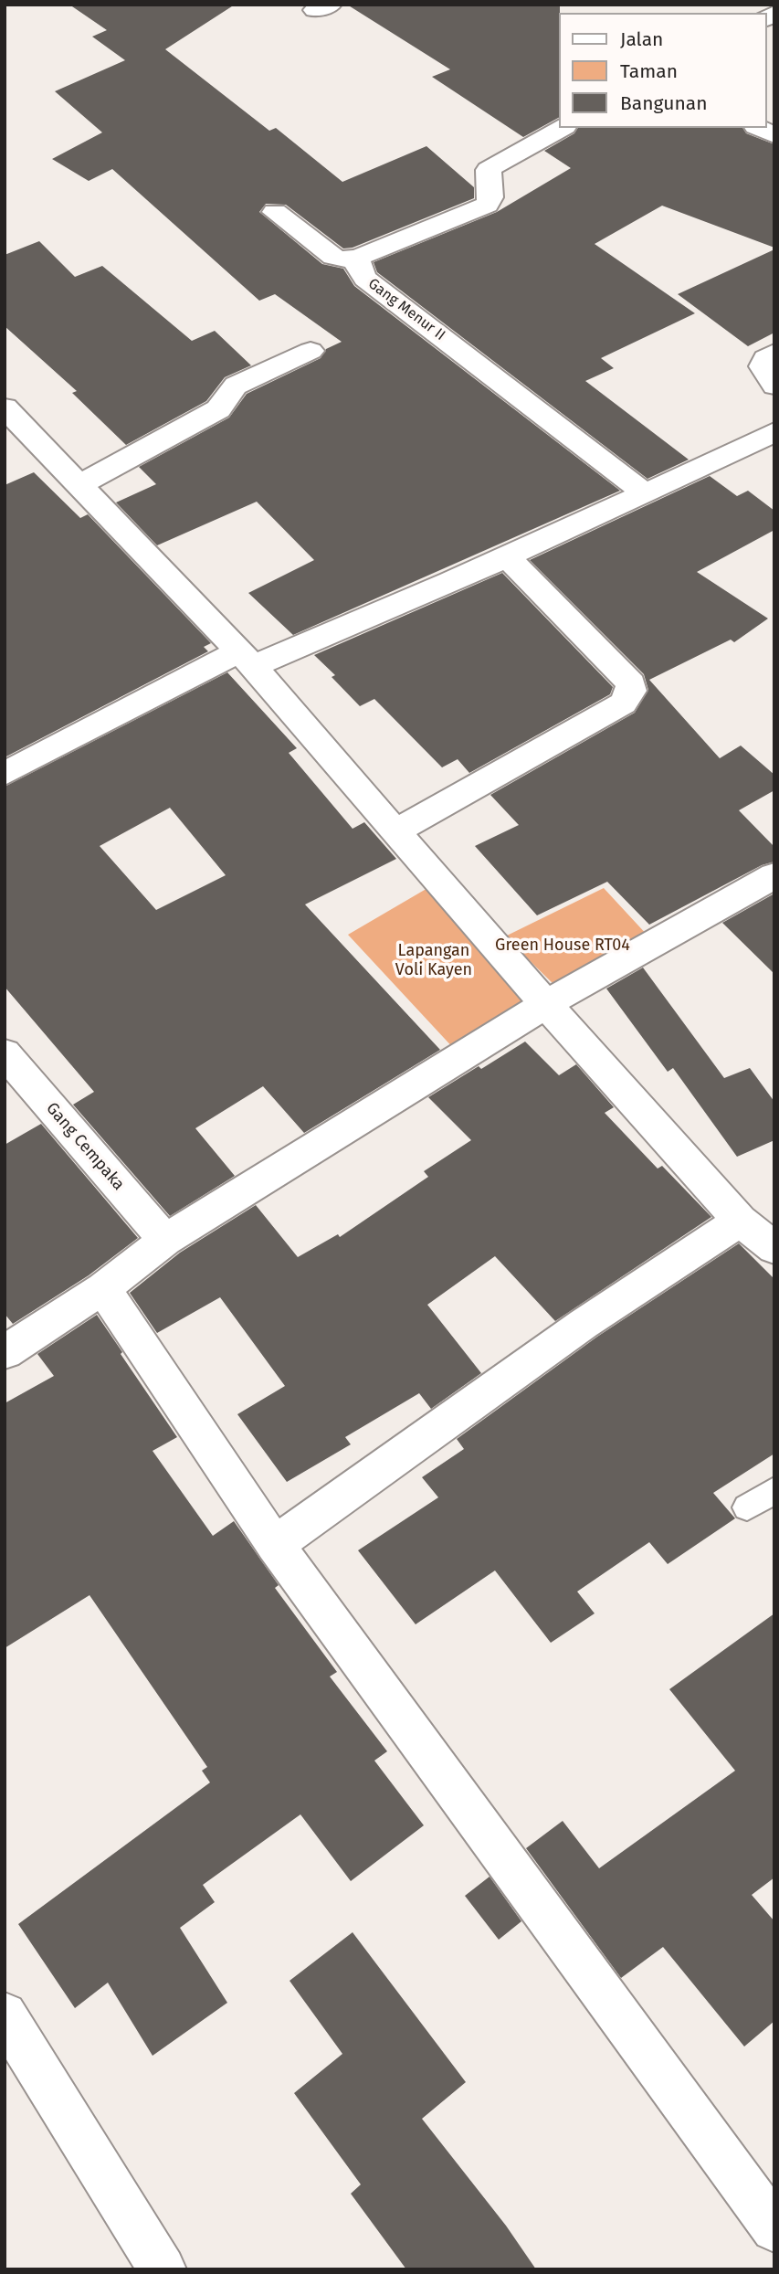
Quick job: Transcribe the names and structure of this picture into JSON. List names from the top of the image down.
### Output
{
  "streets": {
    "street": ["Gang Menur II", "Gang Cempaka"]
  },
  "parks": ["Green House RT04", "Lapangan Voli Kayen"],
  "legend": ["Jalan", "Taman", "Bangunan"]
}
